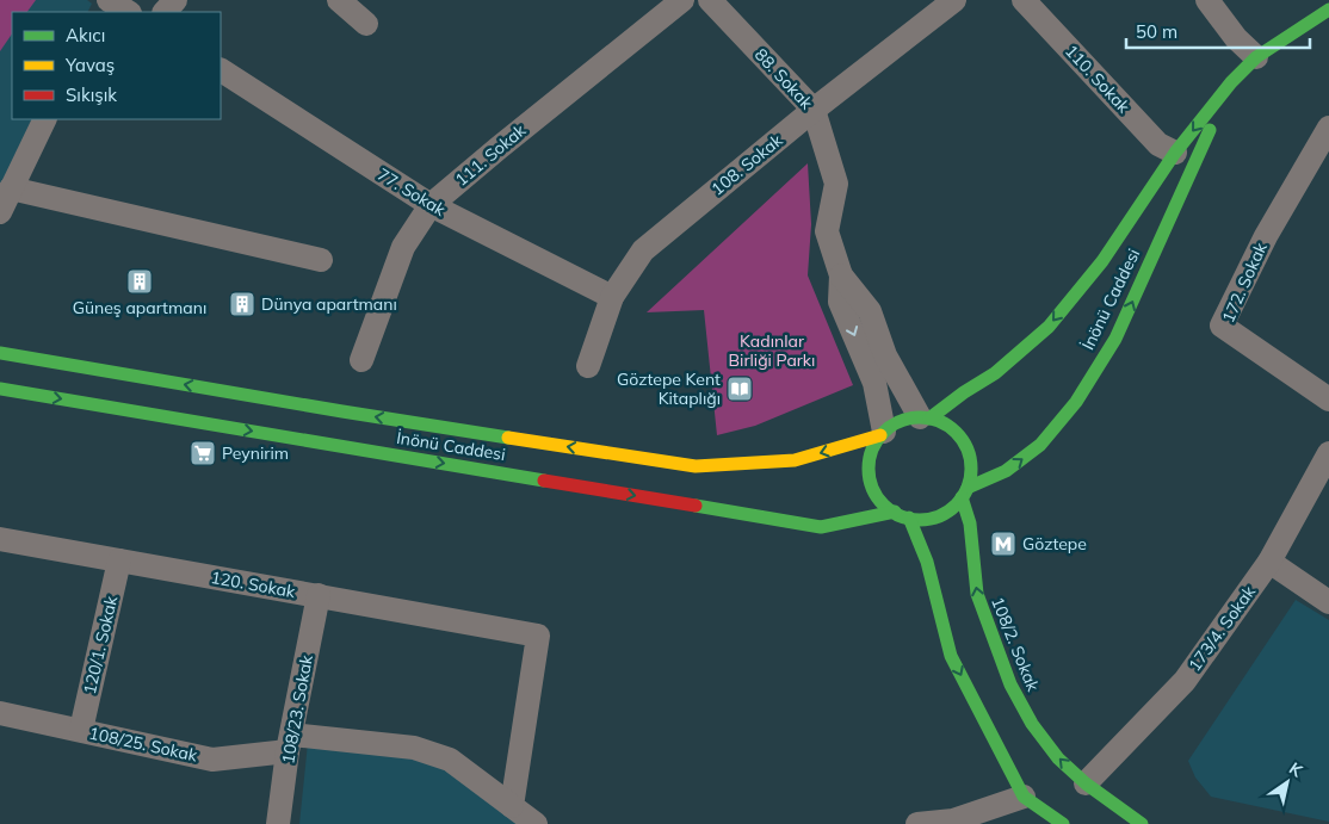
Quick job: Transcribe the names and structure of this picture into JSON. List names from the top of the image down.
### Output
{
  "streets": {
    "main road": ["İnönü Caddesi", "108/2. Sokak"],
    "street": [
      "88. Sokak",
      "110. Sokak",
      "111. Sokak",
      "108. Sokak",
      "77. Sokak",
      "172. Sokak",
      "120. Sokak",
      "173/4. Sokak",
      "120/1. Sokak",
      "108/23. Sokak",
      "108/25. Sokak"
    ]
  },
  "crossings": [
    ["88. Sokak", "108. Sokak"],
    ["88. Sokak", "İnönü Caddesi"],
    ["88. Sokak", "108/2. Sokak"],
    ["110. Sokak", "İnönü Caddesi"],
    ["111. Sokak", "77. Sokak"],
    ["108. Sokak", "77. Sokak"],
    ["İnönü Caddesi", "108/2. Sokak"],
    ["120. Sokak", "120/1. Sokak"],
    ["120. Sokak", "108/23. Sokak"],
    ["120. Sokak", "108/25. Sokak"],
    ["173/4. Sokak", "108/2. Sokak"],
    ["120/1. Sokak", "108/25. Sokak"],
    ["108/23. Sokak", "108/25. Sokak"]
  ],
  "parks": ["Kadınlar Birliği Parkı"],
  "places": {
    "building": ["Güneş apartmanı", "Dünya apartmanı"],
    "library": ["Göztepe Kent Kitaplığı"],
    "supermarket": ["Peynirim"],
    "metro station": ["Göztepe"]
  },
  "legend": ["Akıcı", "Yavaş", "Sıkışık"],
  "scale_bar": "50 m",
  "north": "top right"
}
